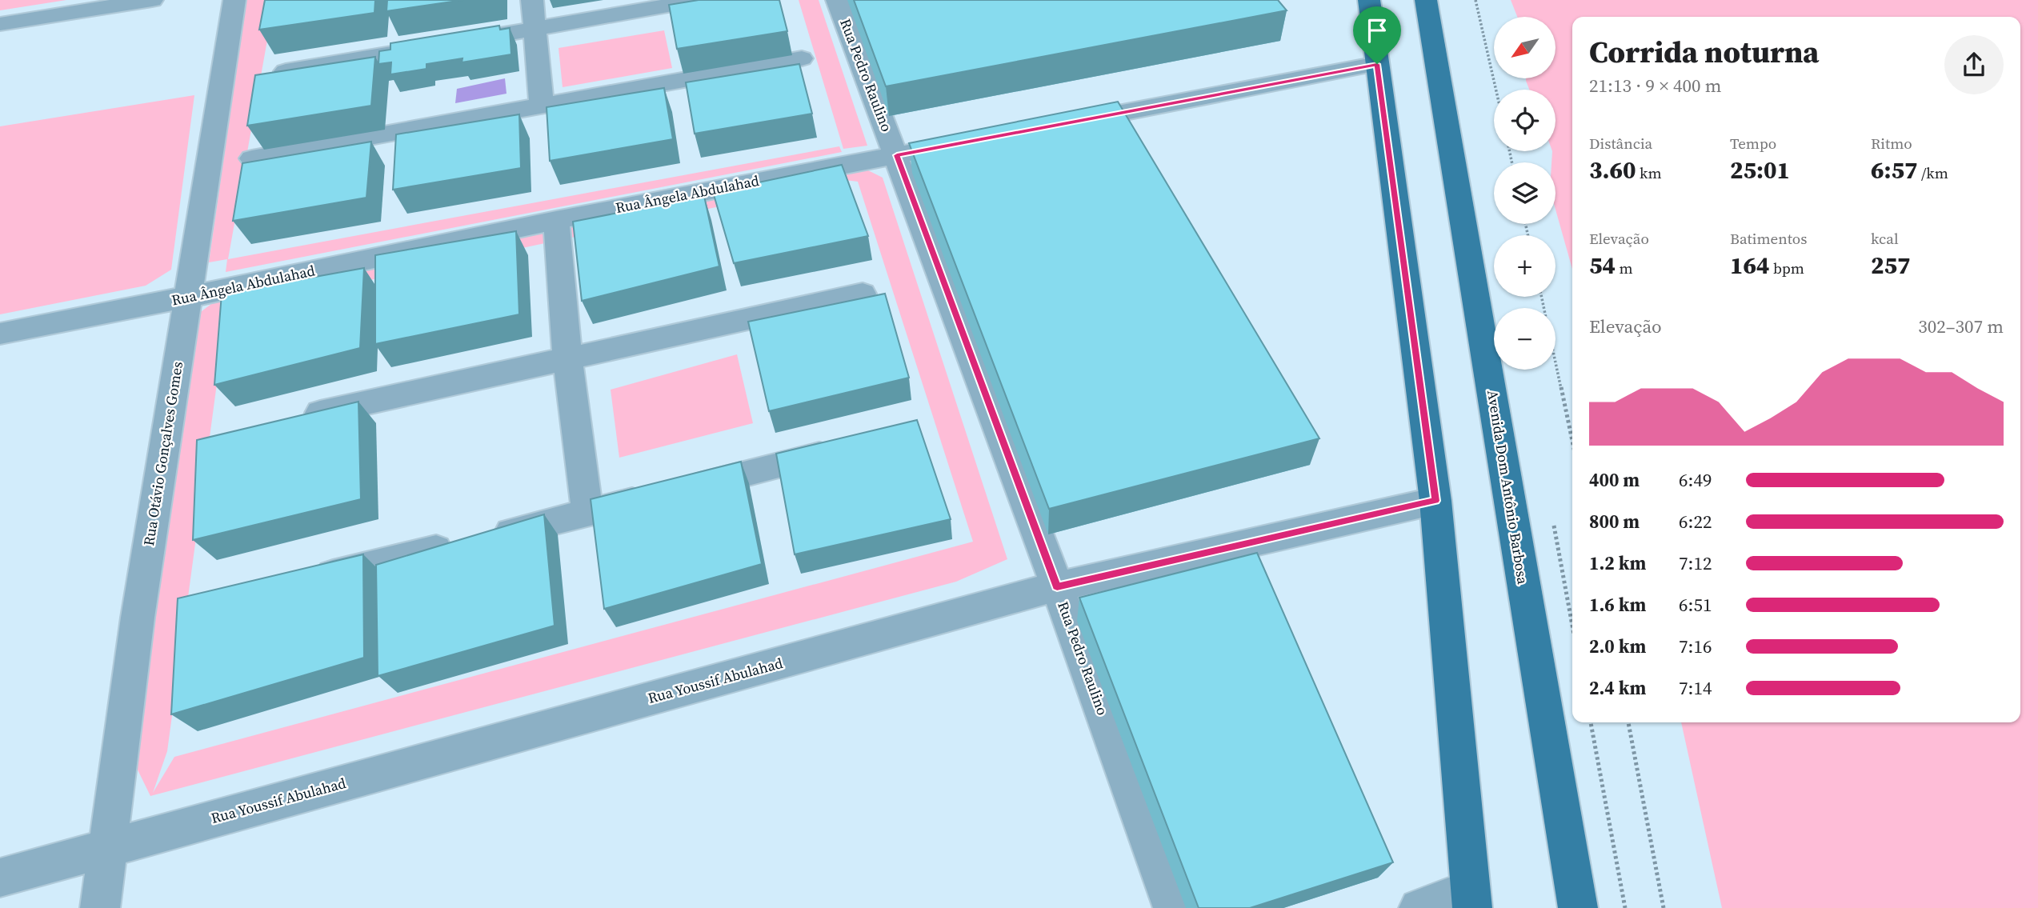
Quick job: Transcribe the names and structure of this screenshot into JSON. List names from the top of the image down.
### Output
{
  "streets": {
    "main road": ["Avenida Dom Antônio Barbosa"],
    "street": [
      "Rua Pedro Raulino",
      "Rua Ângela Abdulahad",
      "Rua Otávio Gonçalves Gomes",
      "Rua Youssif Abulahad"
    ]
  },
  "crossings": [
    ["Rua Pedro Raulino", "Rua Ângela Abdulahad"],
    ["Rua Pedro Raulino", "Rua Youssif Abulahad"],
    ["Rua Ângela Abdulahad", "Rua Otávio Gonçalves Gomes"],
    ["Rua Otávio Gonçalves Gomes", "Rua Youssif Abulahad"]
  ],
  "north": "bottom left",
  "page": {
    "map_buttons": ["+", "−"],
    "heading": ["Corrida noturna", "21:13 · 9 × 400 m"],
    "stats": [
      ["Distância", "3.60 km"],
      ["Tempo", "25:01"],
      ["Ritmo", "6:57 /km"],
      ["Elevação", "54 m"],
      ["Batimentos", "164 bpm"],
      ["kcal", "257"]
    ],
    "chart": ["Elevação", "302–307 m"],
    "list": [
      {
        "name": "400 m",
        "note": "6:49"
      },
      {
        "name": "800 m",
        "note": "6:22"
      },
      {
        "name": "1.2 km",
        "note": "7:12"
      },
      {
        "name": "1.6 km",
        "note": "6:51"
      },
      {
        "name": "2.0 km",
        "note": "7:16"
      },
      {
        "name": "2.4 km",
        "note": "7:14"
      }
    ]
  }
}
